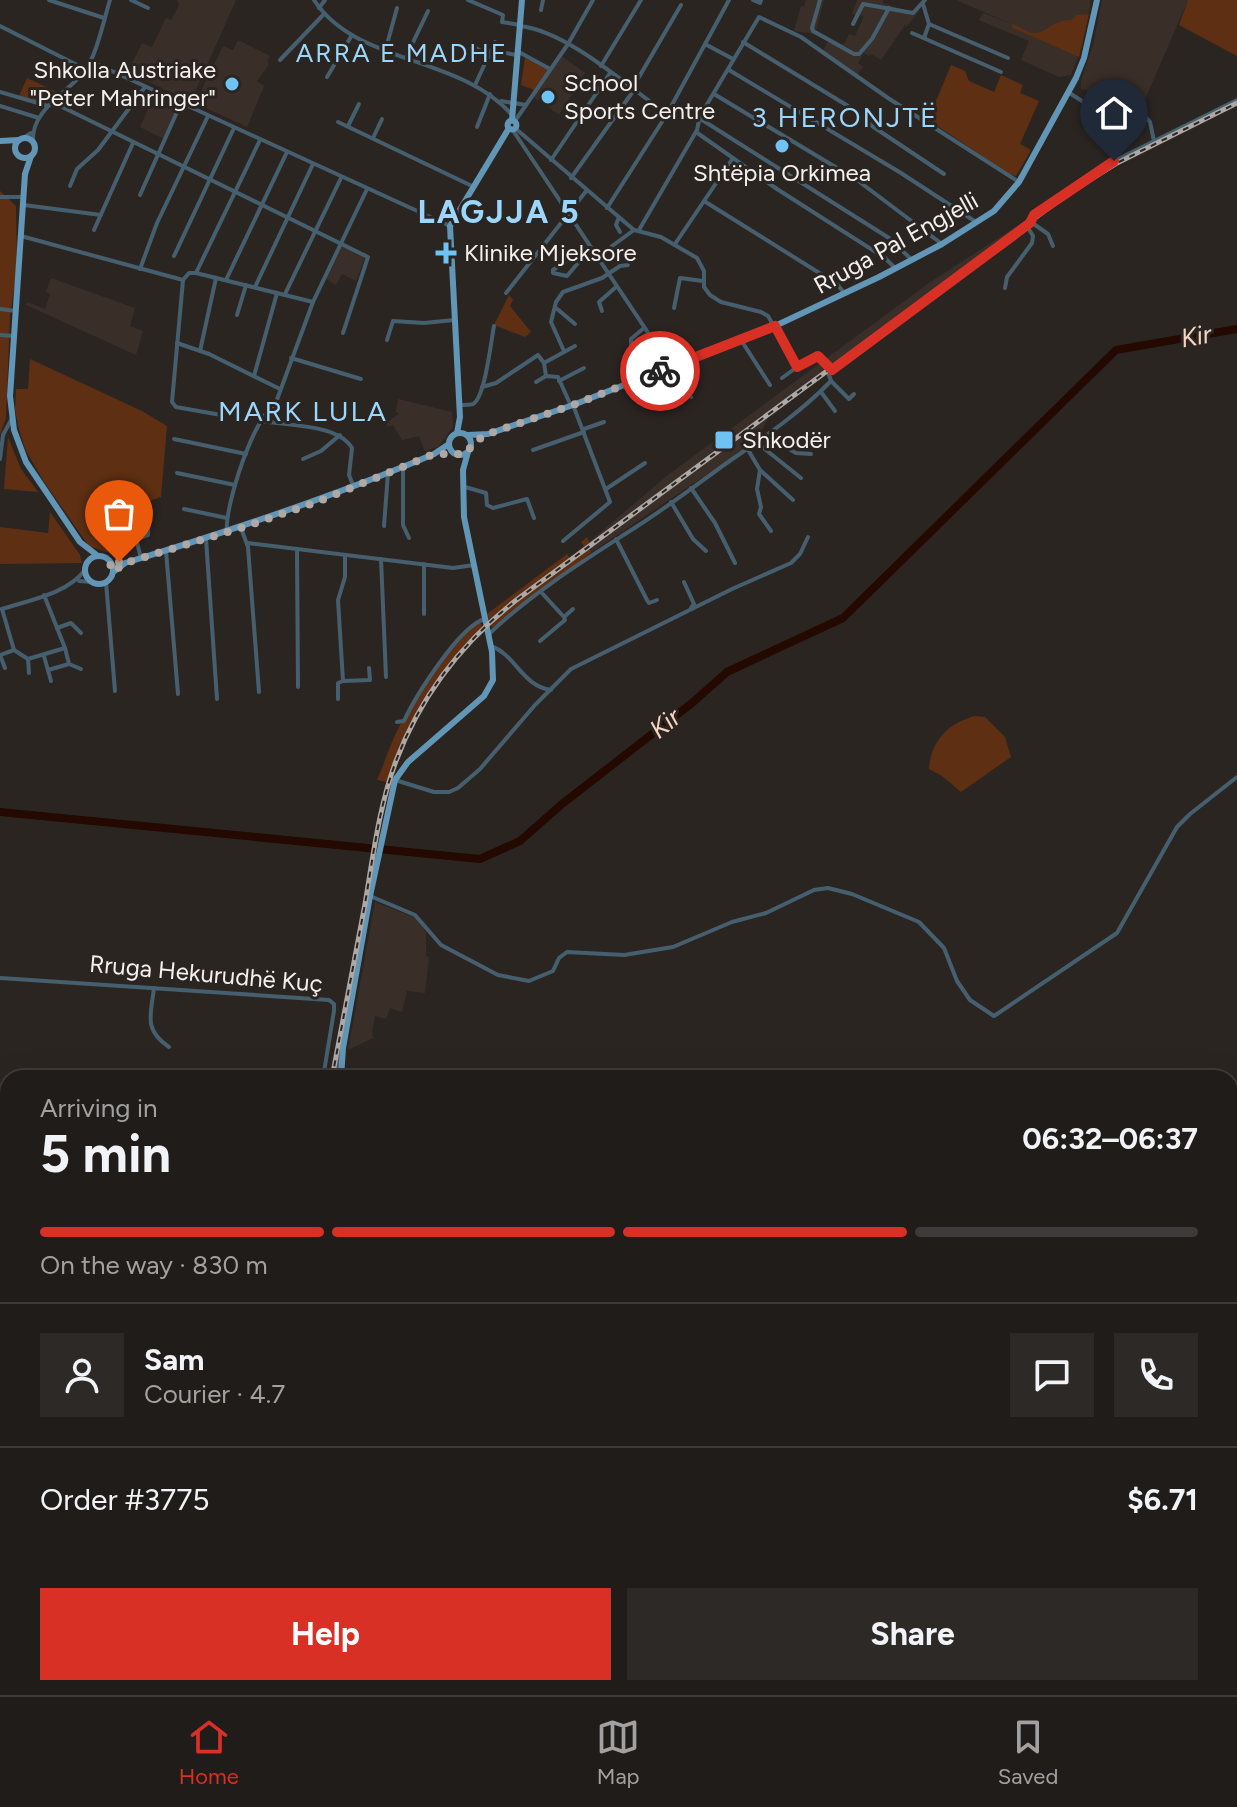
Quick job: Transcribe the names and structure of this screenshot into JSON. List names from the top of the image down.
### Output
{
  "streets": {
    "main road": ["Rruga Pal Engjelli"],
    "street": ["Rruga Hekurudhë Kuç"]
  },
  "districts": [
    "ARRA E MADHE",
    "3 HERONJTË",
    "LAGJJA 5",
    "MARK LULA"
  ],
  "water": ["Kir"],
  "places": {
    "other": ["Shkolla Austriake \"Peter Mahringer\"", "School Sports Centre", "Shtëpia Orkimea"],
    "health": ["Klinike Mjeksore"],
    "transit": ["Shkodër"]
  },
  "page": {
    "heading": ["5 min", "Arriving in", "06:32–06:37"],
    "panel": [
      "Sam",
      "Courier · 4.7",
      "Order #3775",
      "$6.71"
    ],
    "bar": "On the way · 830 m",
    "buttons": ["Help", "Share"],
    "tabs": ["Home", "Map", "Saved"]
  }
}
